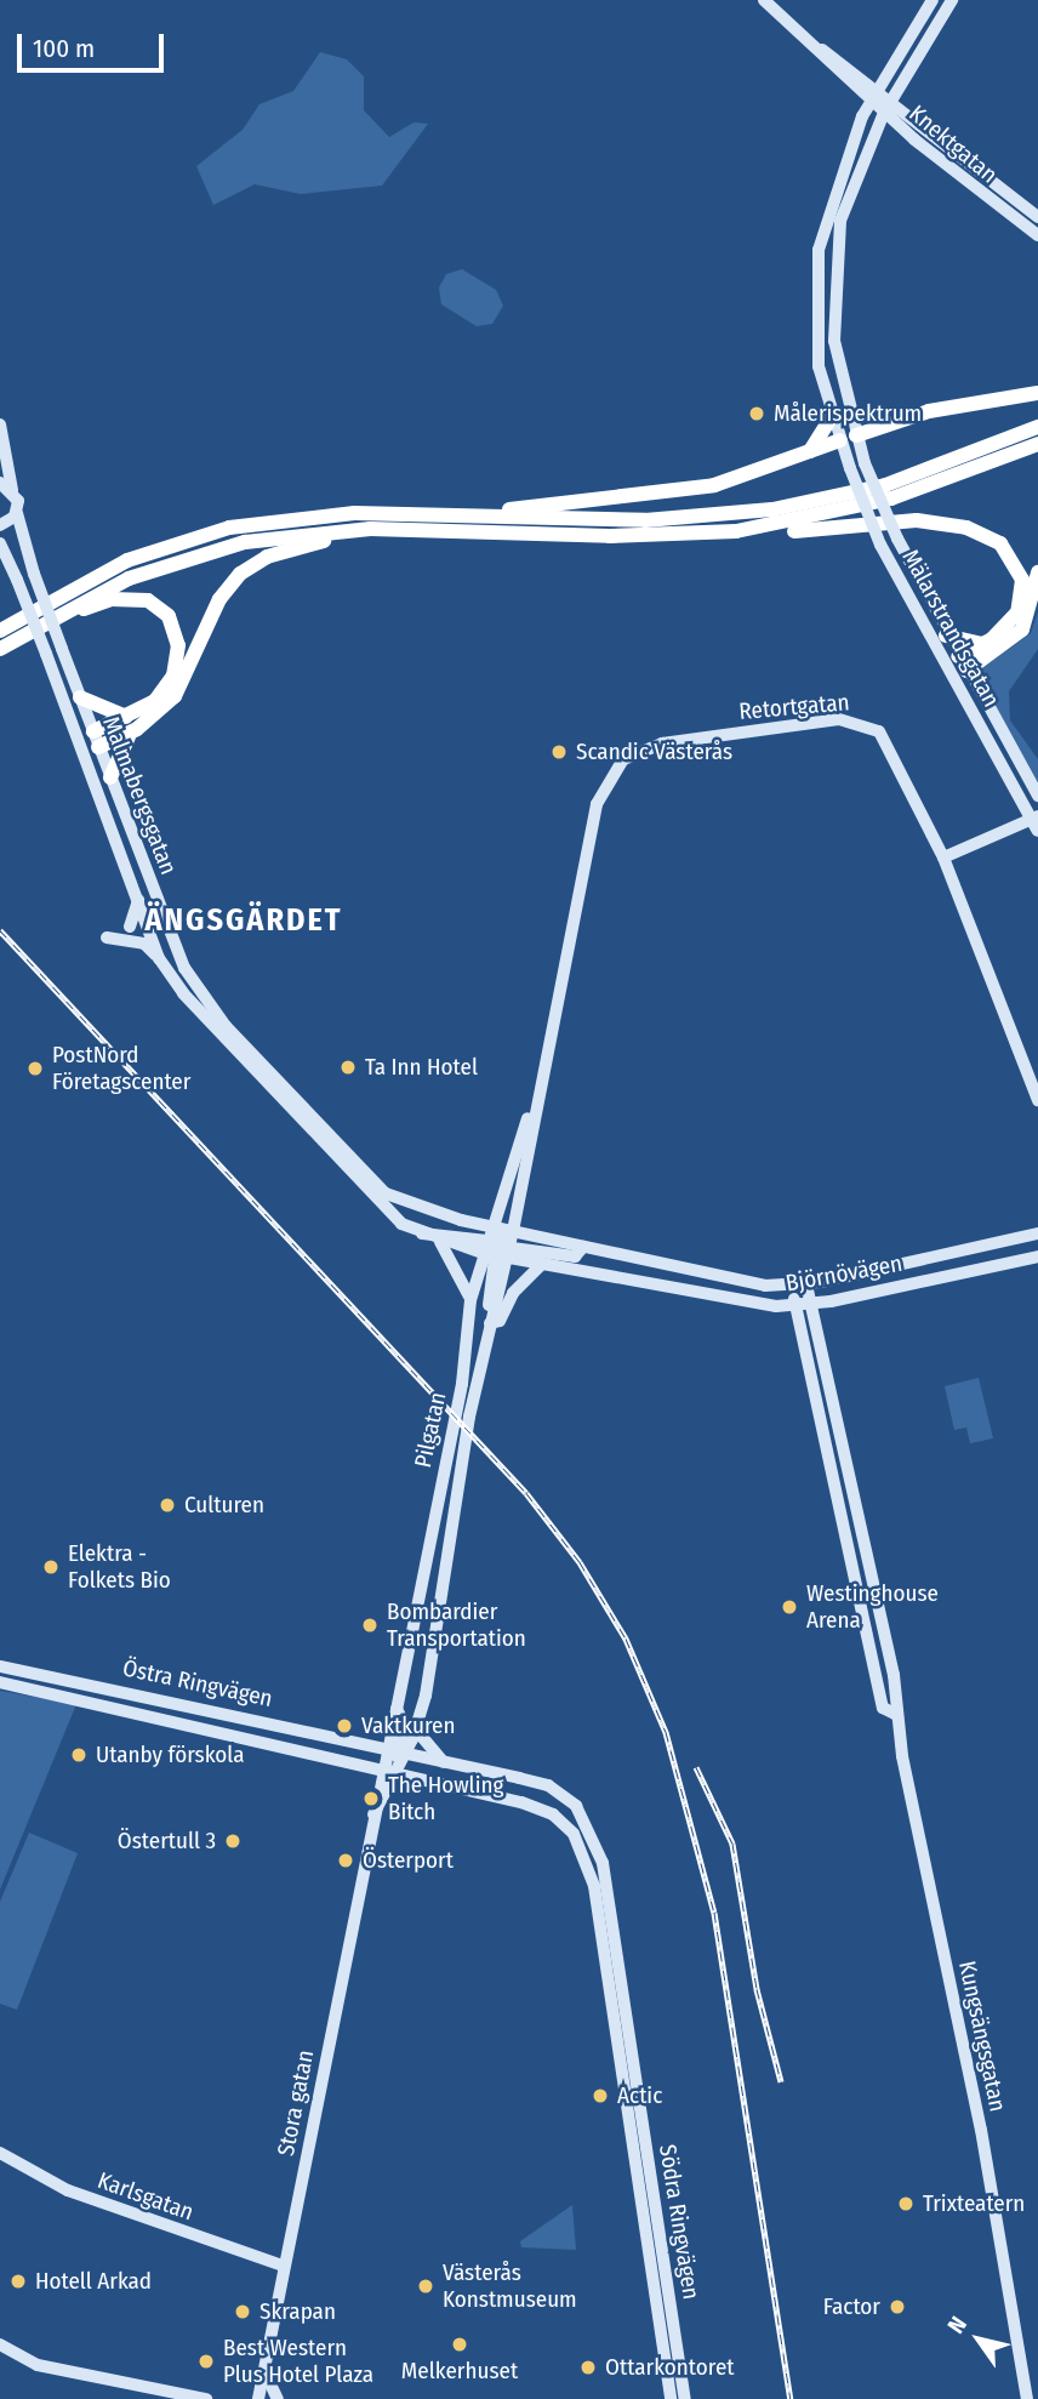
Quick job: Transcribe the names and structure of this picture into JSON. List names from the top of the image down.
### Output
{
  "streets": {
    "main road": [
      "Knektgatan",
      "Mälarstrandsgatan",
      "Retortgatan",
      "Malmabergsgatan",
      "Björnövägen",
      "Pilgatan",
      "Östra Ringvägen",
      "Kungsängsgatan",
      "Stora gatan",
      "Karlsgatan",
      "Södra Ringvägen"
    ]
  },
  "crossings": [
    ["Knektgatan", "Mälarstrandsgatan"],
    ["Retortgatan", "Pilgatan"],
    ["Malmabergsgatan", "Björnövägen"],
    ["Malmabergsgatan", "Pilgatan"],
    ["Björnövägen", "Pilgatan"],
    ["Björnövägen", "Kungsängsgatan"],
    ["Pilgatan", "Östra Ringvägen"],
    ["Pilgatan", "Stora gatan"],
    ["Pilgatan", "Södra Ringvägen"],
    ["Östra Ringvägen", "Stora gatan"],
    ["Östra Ringvägen", "Södra Ringvägen"],
    ["Stora gatan", "Karlsgatan"],
    ["Stora gatan", "Södra Ringvägen"]
  ],
  "districts": ["ÄNGSGÄRDET"],
  "places": [
    "Målerispektrum",
    "Scandic Västerås",
    "Ta Inn Hotel",
    "PostNord Företagscenter",
    "Culturen",
    "Elektra - Folkets Bio",
    "Westinghouse Arena",
    "Bombardier Transportation",
    "Vaktkuren",
    "Utanby förskola",
    "The Howling Bitch",
    "Östertull 3",
    "Österport",
    "Actic",
    "Trixteatern",
    "Hotell Arkad",
    "Västerås Konstmuseum",
    "Factor",
    "Skrapan",
    "Melkerhuset",
    "Best Western Plus Hotel Plaza",
    "Ottarkontoret"
  ],
  "scale_bar": "100 m",
  "north": "top left"
}
